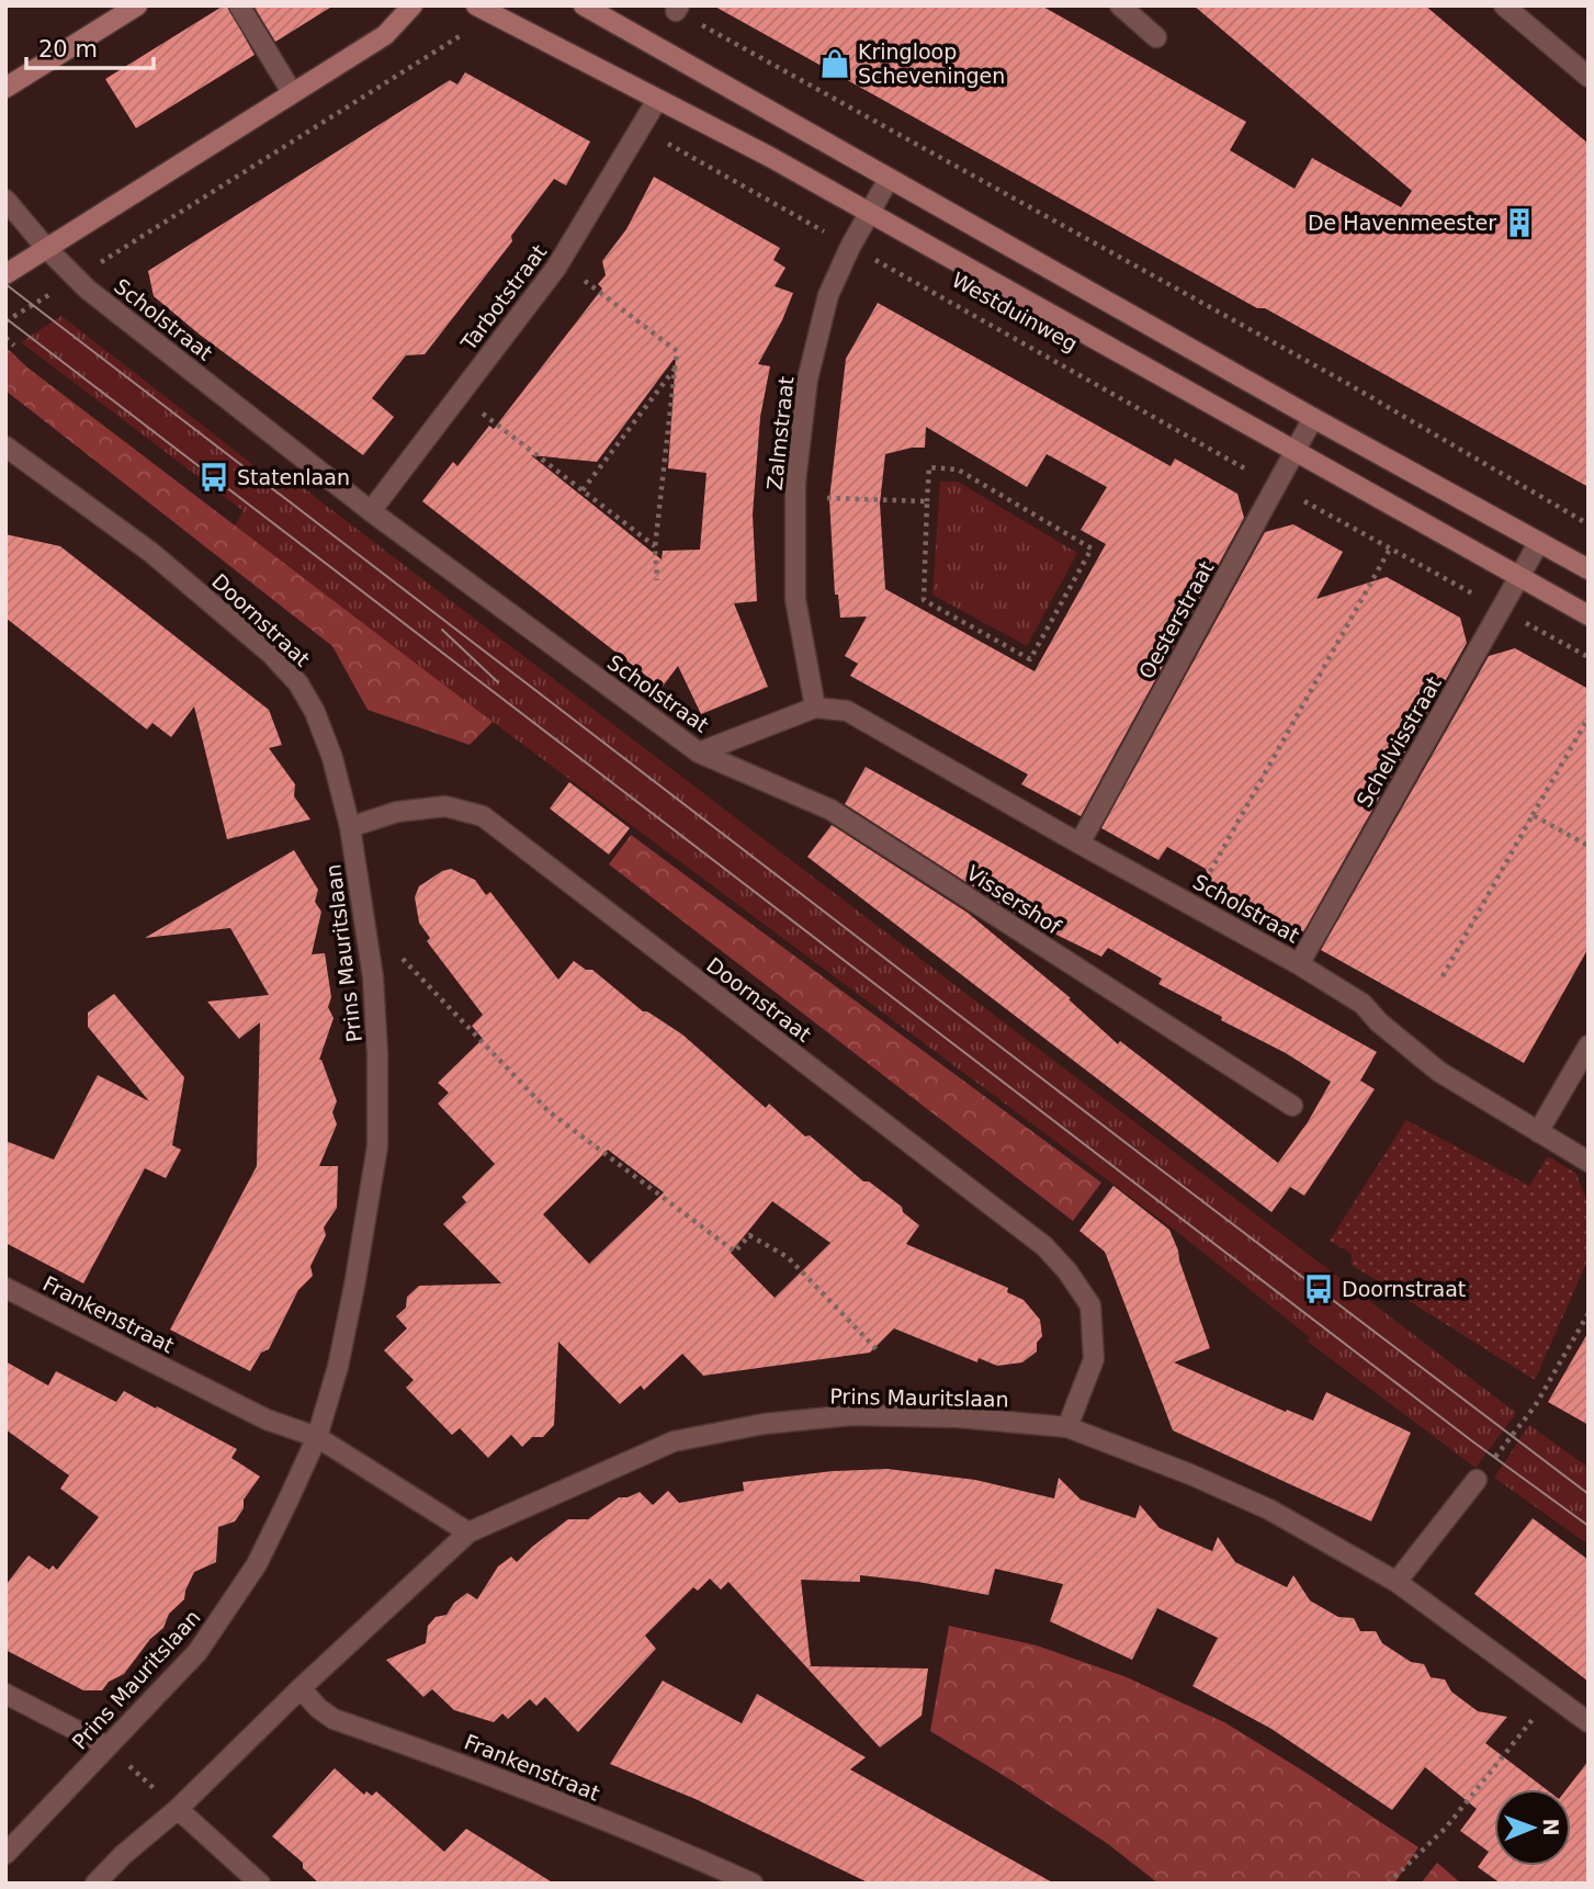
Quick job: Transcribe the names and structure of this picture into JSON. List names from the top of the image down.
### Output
{
  "streets": {
    "main road": ["Westduinweg"],
    "street": [
      "Tarbotstraat",
      "Scholstraat",
      "Zalmstraat",
      "Doornstraat",
      "Oesterstraat",
      "Schelvisstraat",
      "Vissershof",
      "Prins Mauritslaan",
      "Frankenstraat"
    ]
  },
  "crossings": [
    ["Tarbotstraat", "Westduinweg"],
    ["Tarbotstraat", "Scholstraat"],
    ["Westduinweg", "Zalmstraat"],
    ["Westduinweg", "Oesterstraat"],
    ["Westduinweg", "Schelvisstraat"],
    ["Scholstraat", "Zalmstraat"],
    ["Scholstraat", "Oesterstraat"],
    ["Scholstraat", "Schelvisstraat"],
    ["Scholstraat", "Vissershof"],
    ["Doornstraat", "Prins Mauritslaan"],
    ["Prins Mauritslaan", "Frankenstraat"]
  ],
  "places": {
    "shop": ["Kringloop Scheveningen"],
    "building": ["De Havenmeester"],
    "bus stop": ["Statenlaan", "Doornstraat"]
  },
  "scale_bar": "20 m",
  "north": "right"
}
